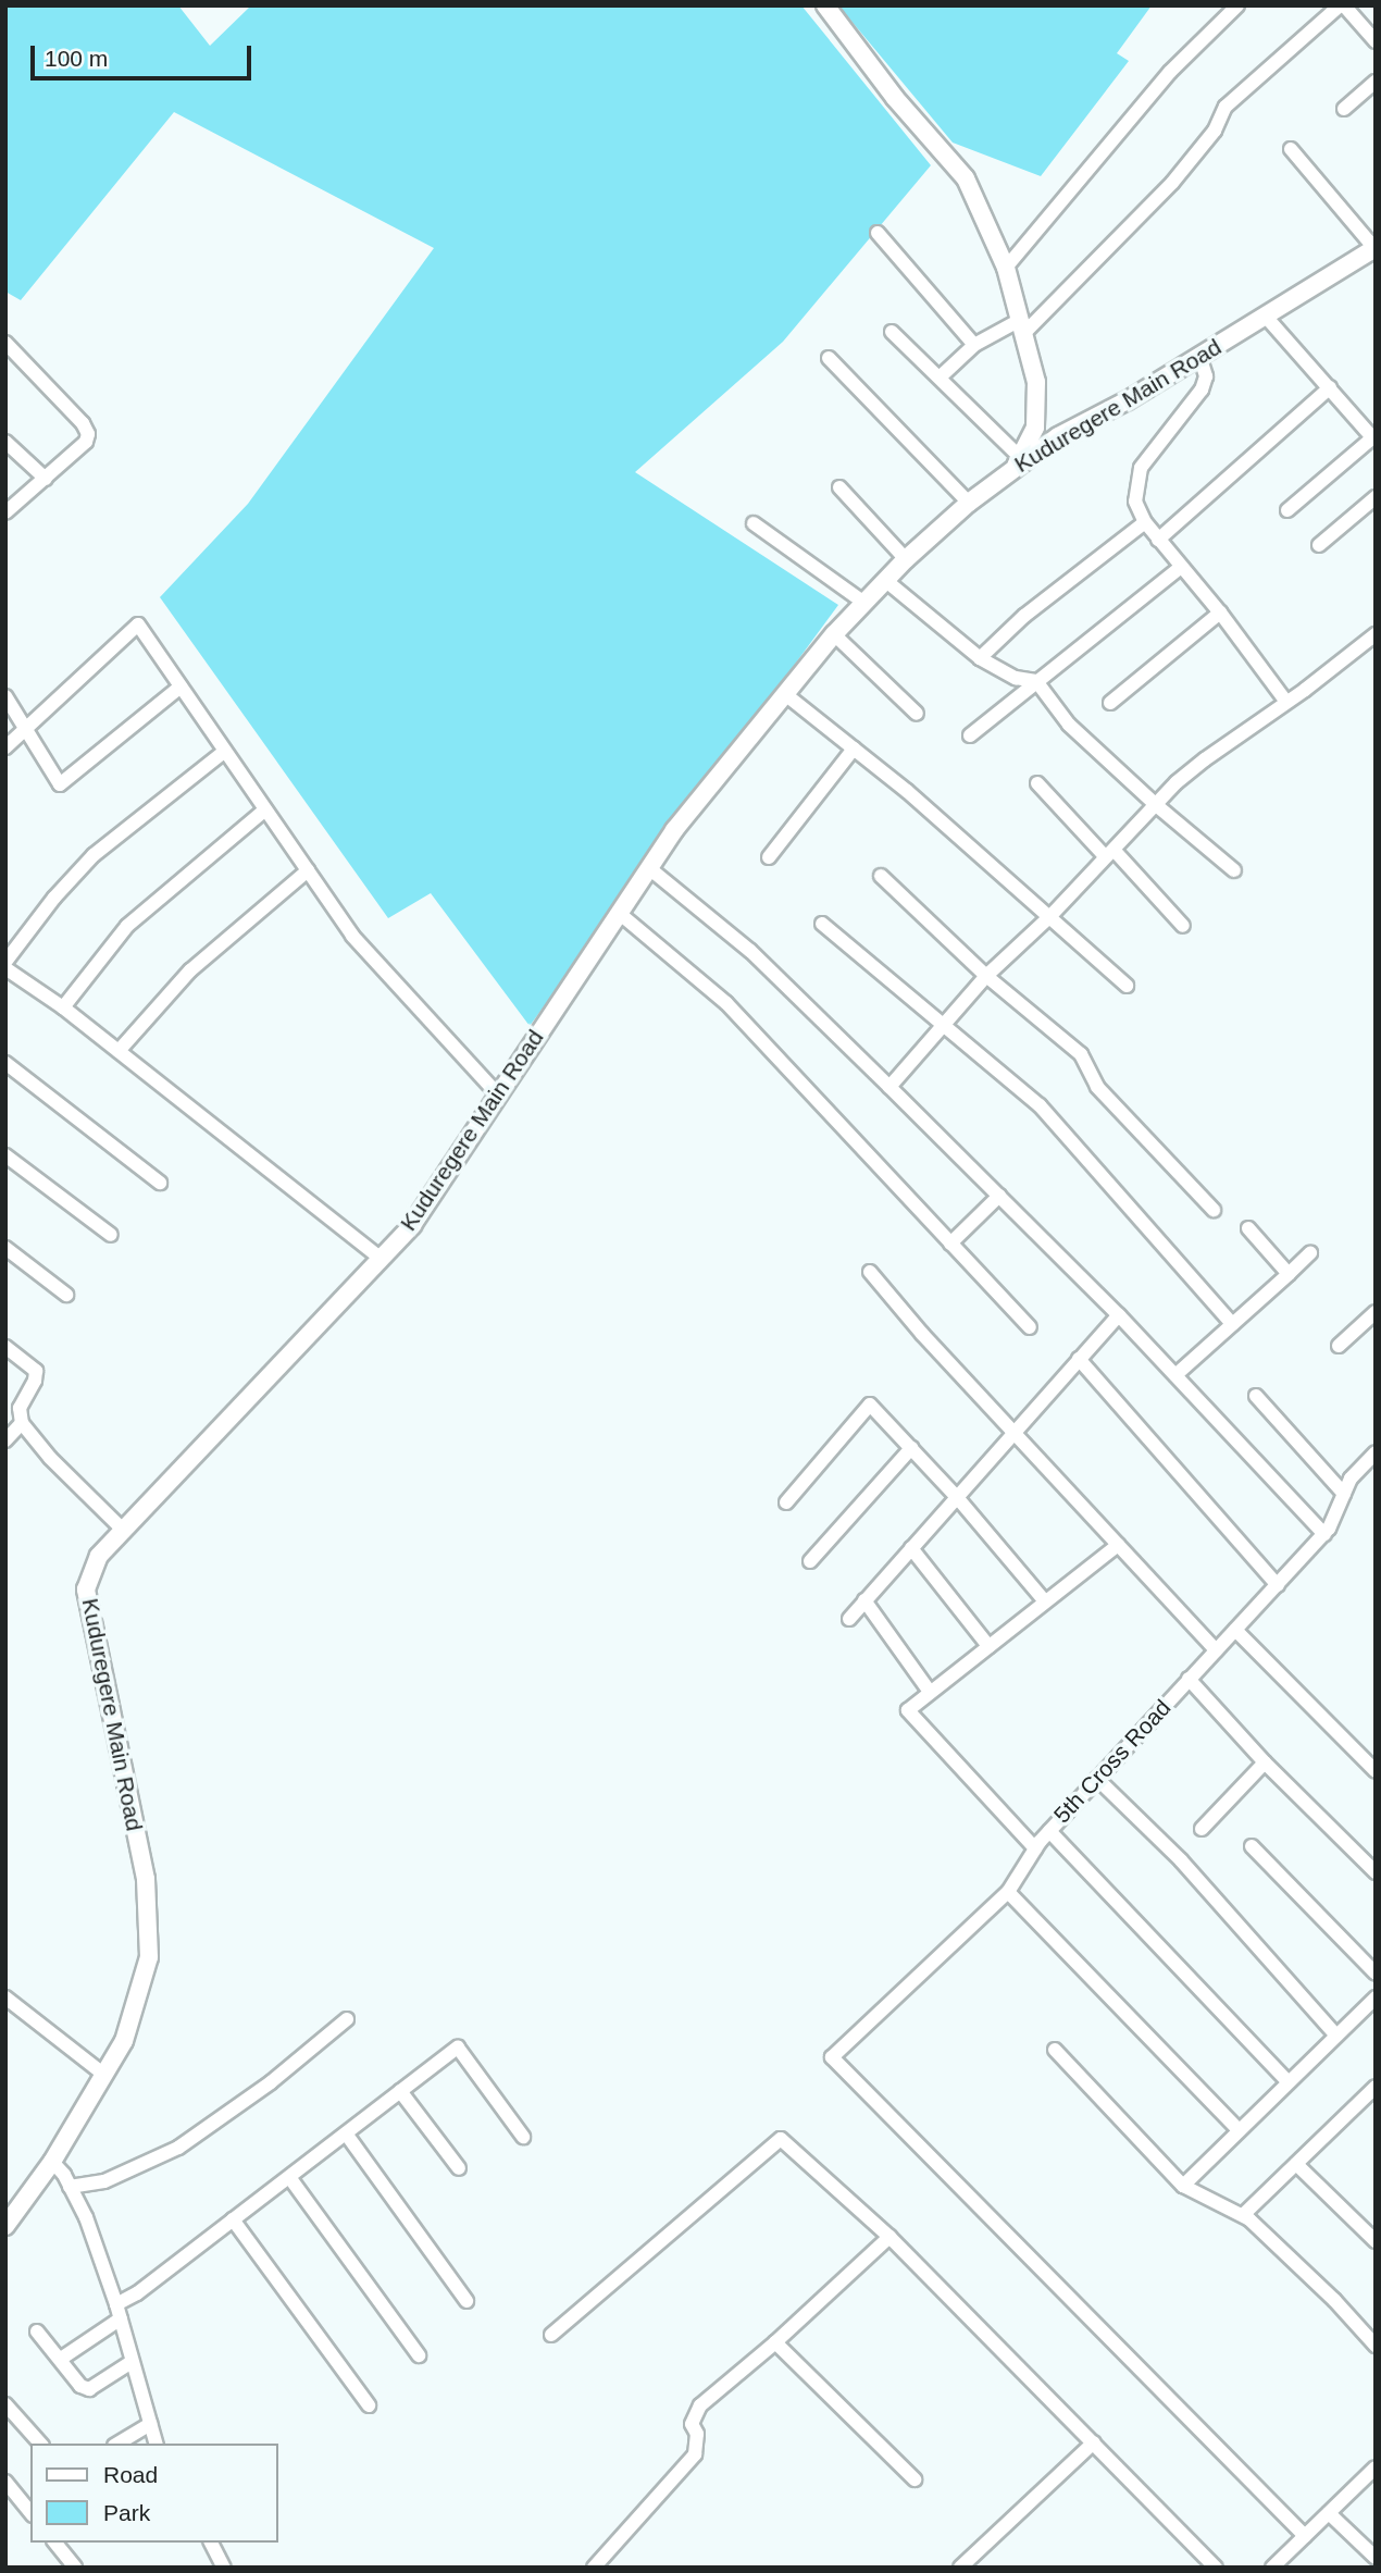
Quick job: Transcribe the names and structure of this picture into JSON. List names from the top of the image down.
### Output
{
  "streets": {
    "street": ["Kuduregere Main Road", "5th Cross Road"]
  },
  "legend": ["Road", "Park"],
  "scale_bar": "100 m"
}
